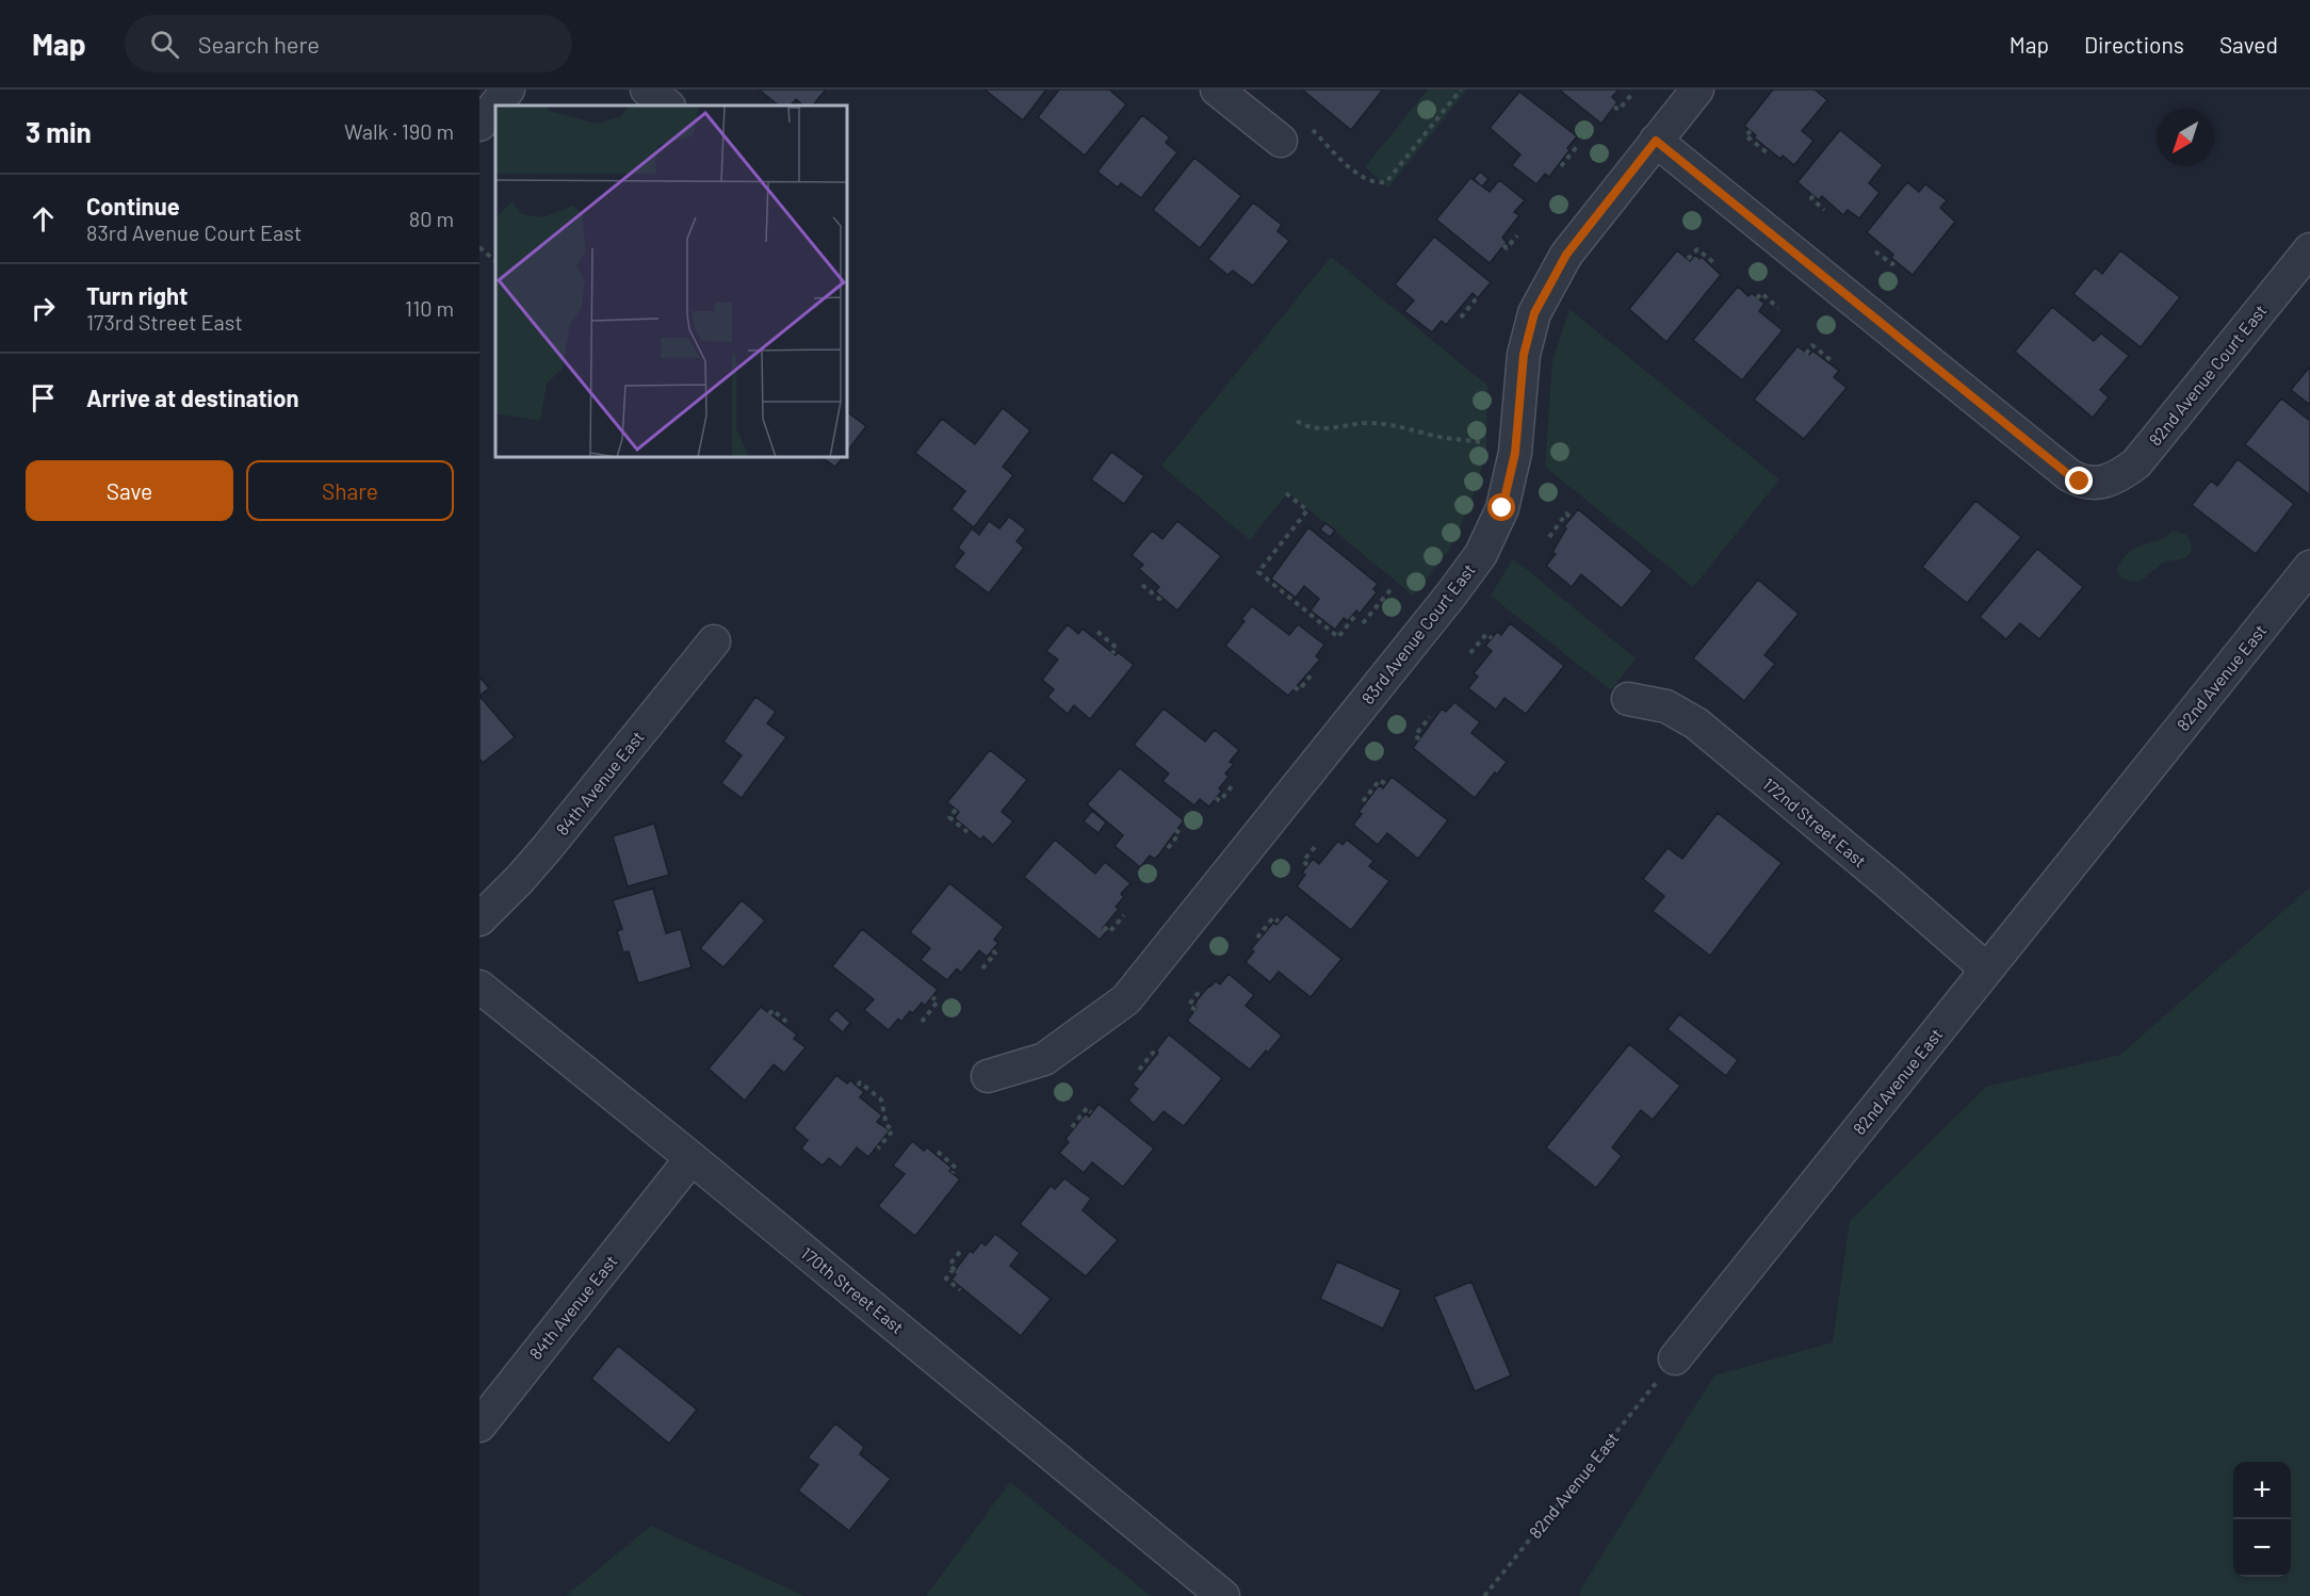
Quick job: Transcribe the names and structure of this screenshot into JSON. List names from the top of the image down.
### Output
{
  "streets": {
    "street": [
      "82nd Avenue Court East",
      "83rd Avenue Court East",
      "82nd Avenue East",
      "84th Avenue East",
      "172nd Street East",
      "170th Street East"
    ]
  },
  "crossings": [
    ["82nd Avenue Court East", "83rd Avenue Court East"],
    ["82nd Avenue East", "172nd Street East"],
    ["84th Avenue East", "170th Street East"]
  ],
  "north": "bottom left",
  "page": {
    "header": "Map",
    "search": "Search here",
    "nav": ["Map", "Directions", "Saved"],
    "heading": ["3 min", "Walk · 190 m"],
    "list": [
      ["Continue", "83rd Avenue Court East", "80 m"],
      ["Turn right", "173rd Street East", "110 m"],
      "Arrive at destination"
    ],
    "buttons": ["Save", "Share"],
    "map_buttons": ["+", "−"]
  }
}
